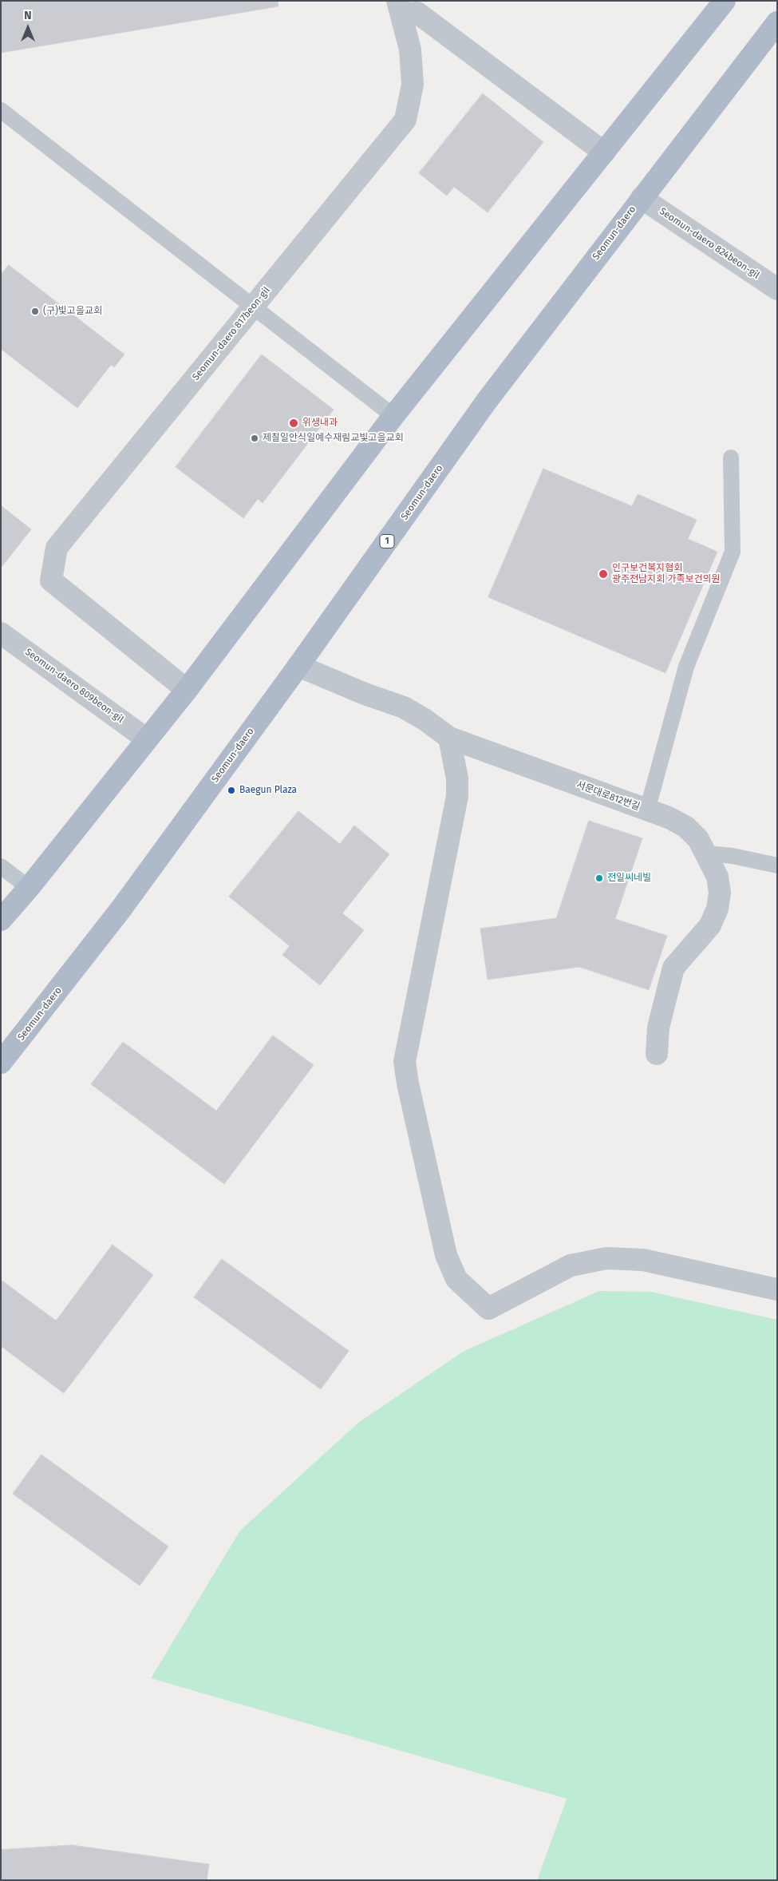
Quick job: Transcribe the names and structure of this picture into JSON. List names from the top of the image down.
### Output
{
  "streets": {
    "main road": ["Seomun-daero", "1"],
    "street": [
      "Seomun-daero 824beon-gil",
      "Seomun-daero 817beon-gil",
      "Seomun-daero 809beon-gil",
      "서문대로812번길"
    ]
  },
  "crossings": [
    ["Seomun-daero", "Seomun-daero 824beon-gil"],
    ["Seomun-daero", "서문대로812번길"]
  ],
  "places": [
    "(구)빛고을교회",
    "위생내과",
    "제칠일안식일예수재림교빛고을교회",
    "인구보건복지협회 광주전남지회 가족보건의원",
    "Baegun Plaza",
    "전일씨네빌"
  ],
  "north": "top"
}
